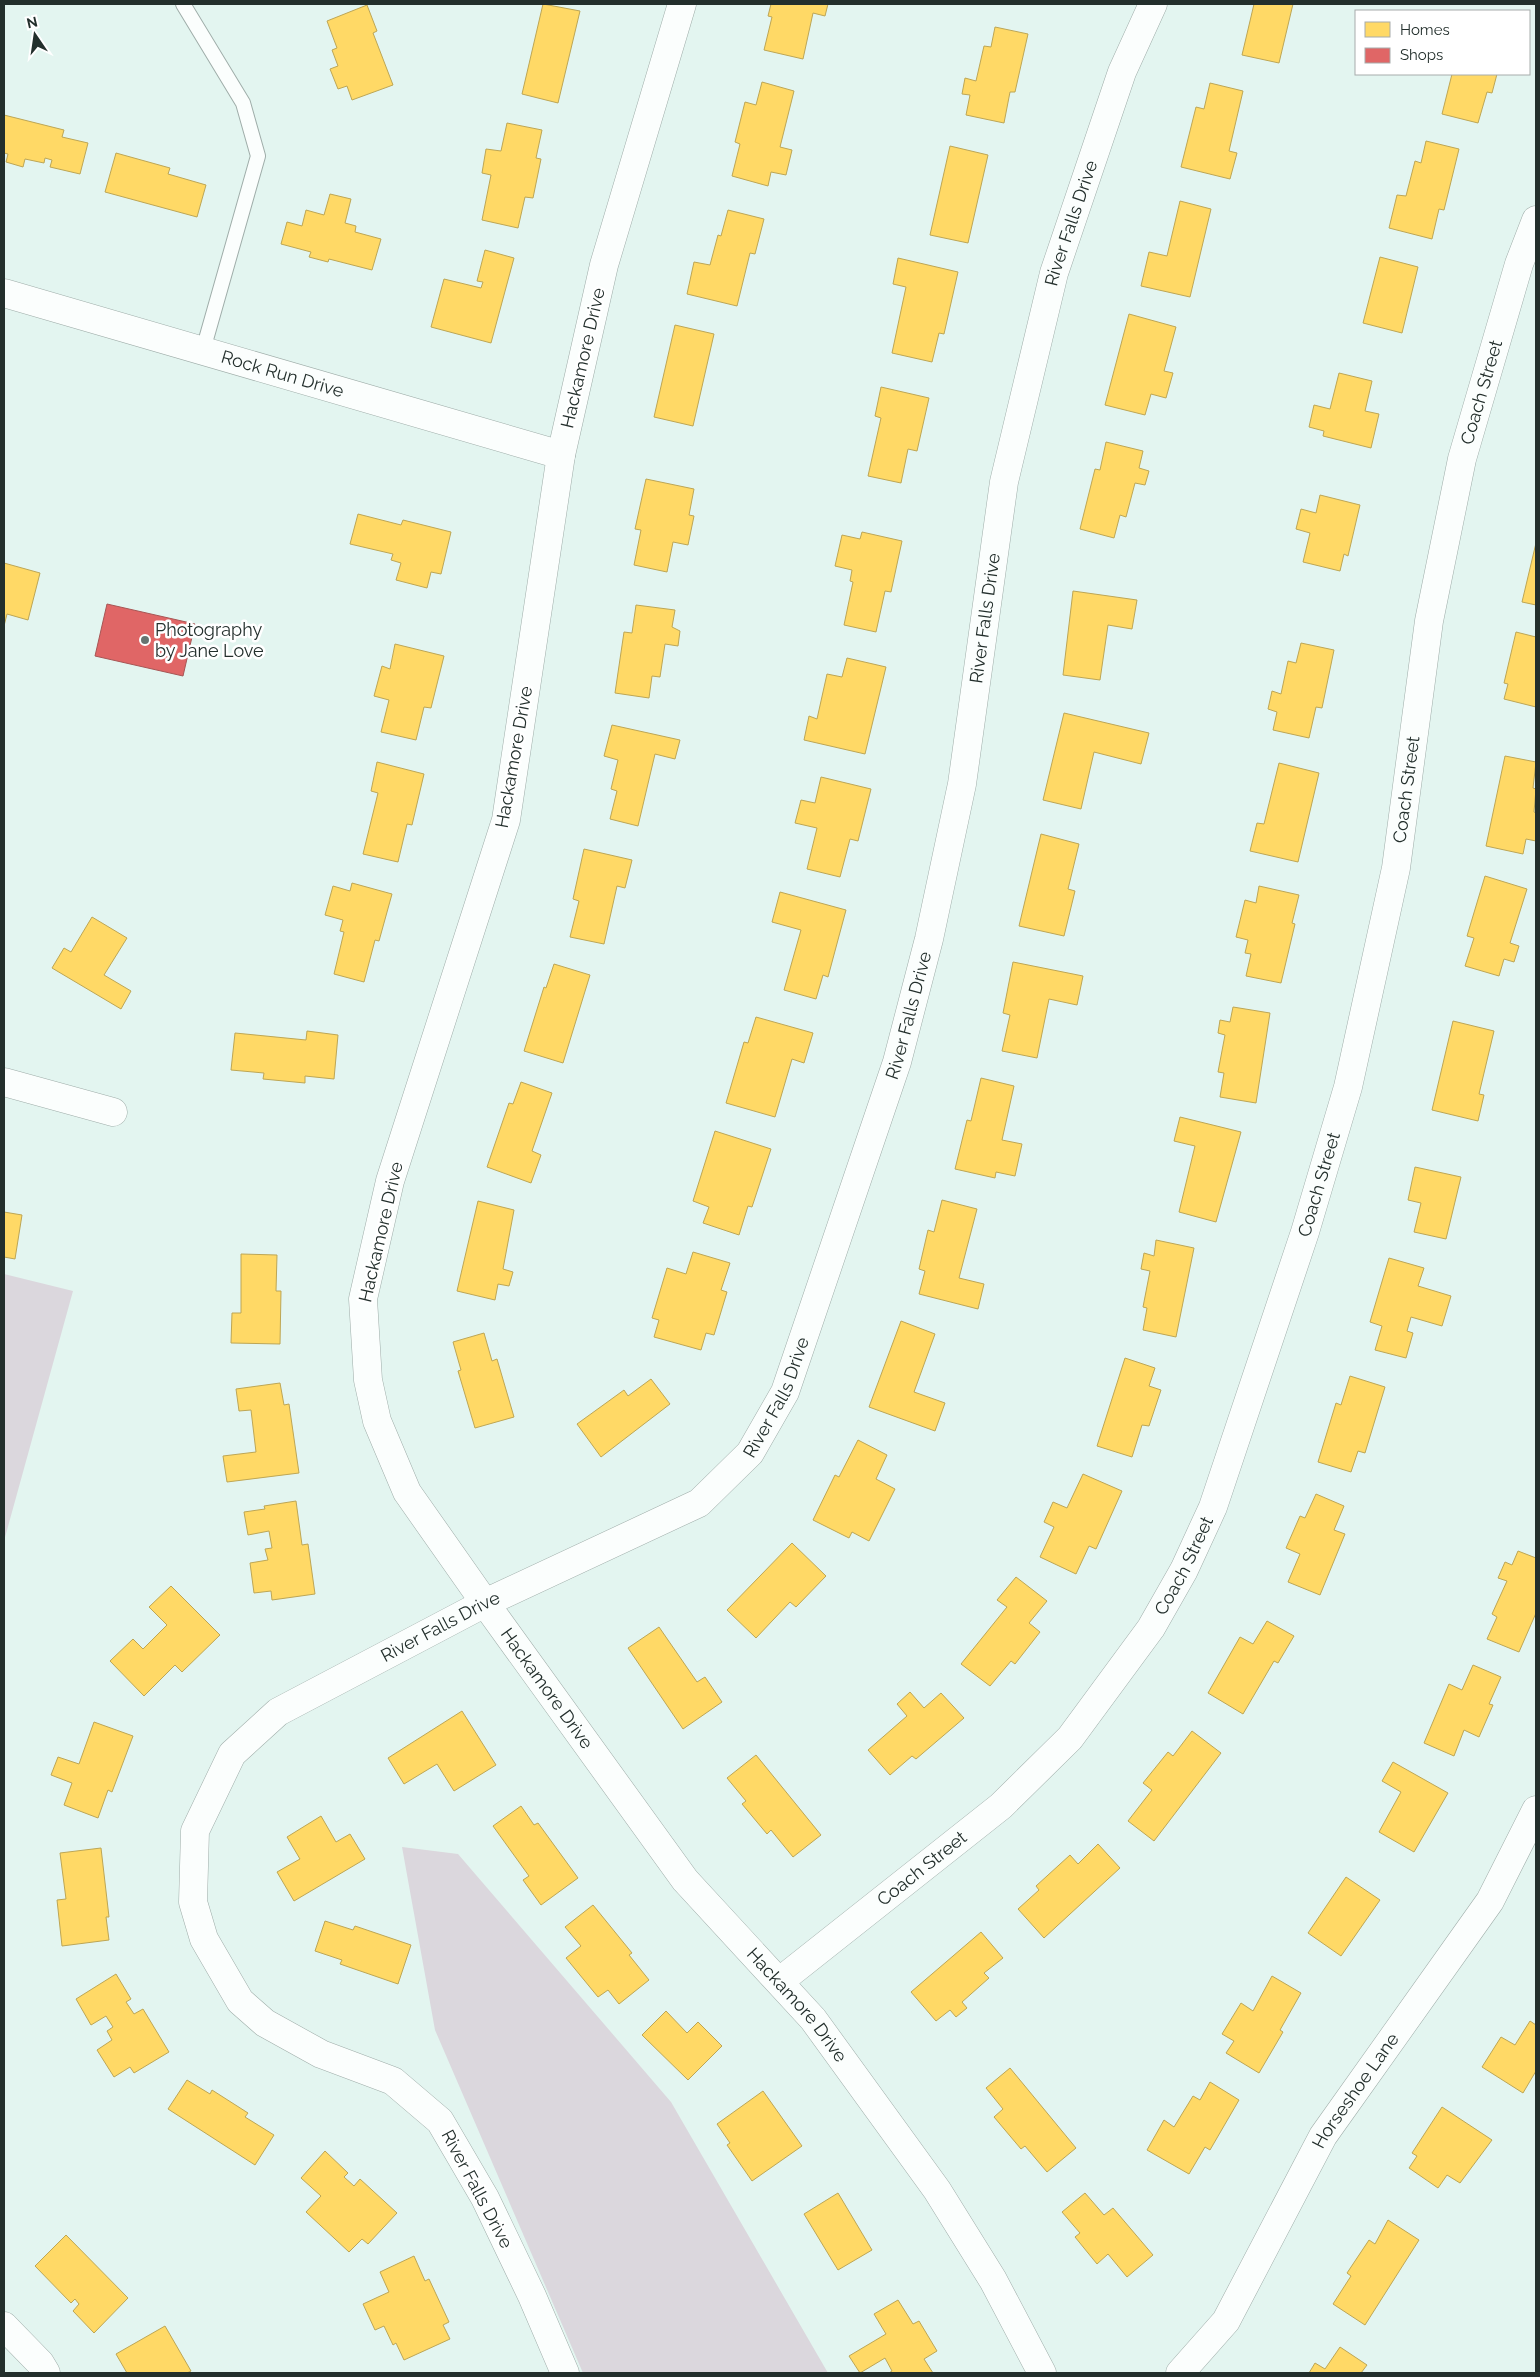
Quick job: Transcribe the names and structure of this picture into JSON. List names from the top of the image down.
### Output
{
  "streets": {
    "street": [
      "River Falls Drive",
      "Hackamore Drive",
      "Rock Run Drive",
      "Coach Street",
      "Horseshoe Lane"
    ]
  },
  "crossings": [
    ["River Falls Drive", "Hackamore Drive"],
    ["Hackamore Drive", "Rock Run Drive"],
    ["Hackamore Drive", "Coach Street"]
  ],
  "places": ["Photography by Jane Love"],
  "legend": ["Homes", "Shops"],
  "north": "top"
}
